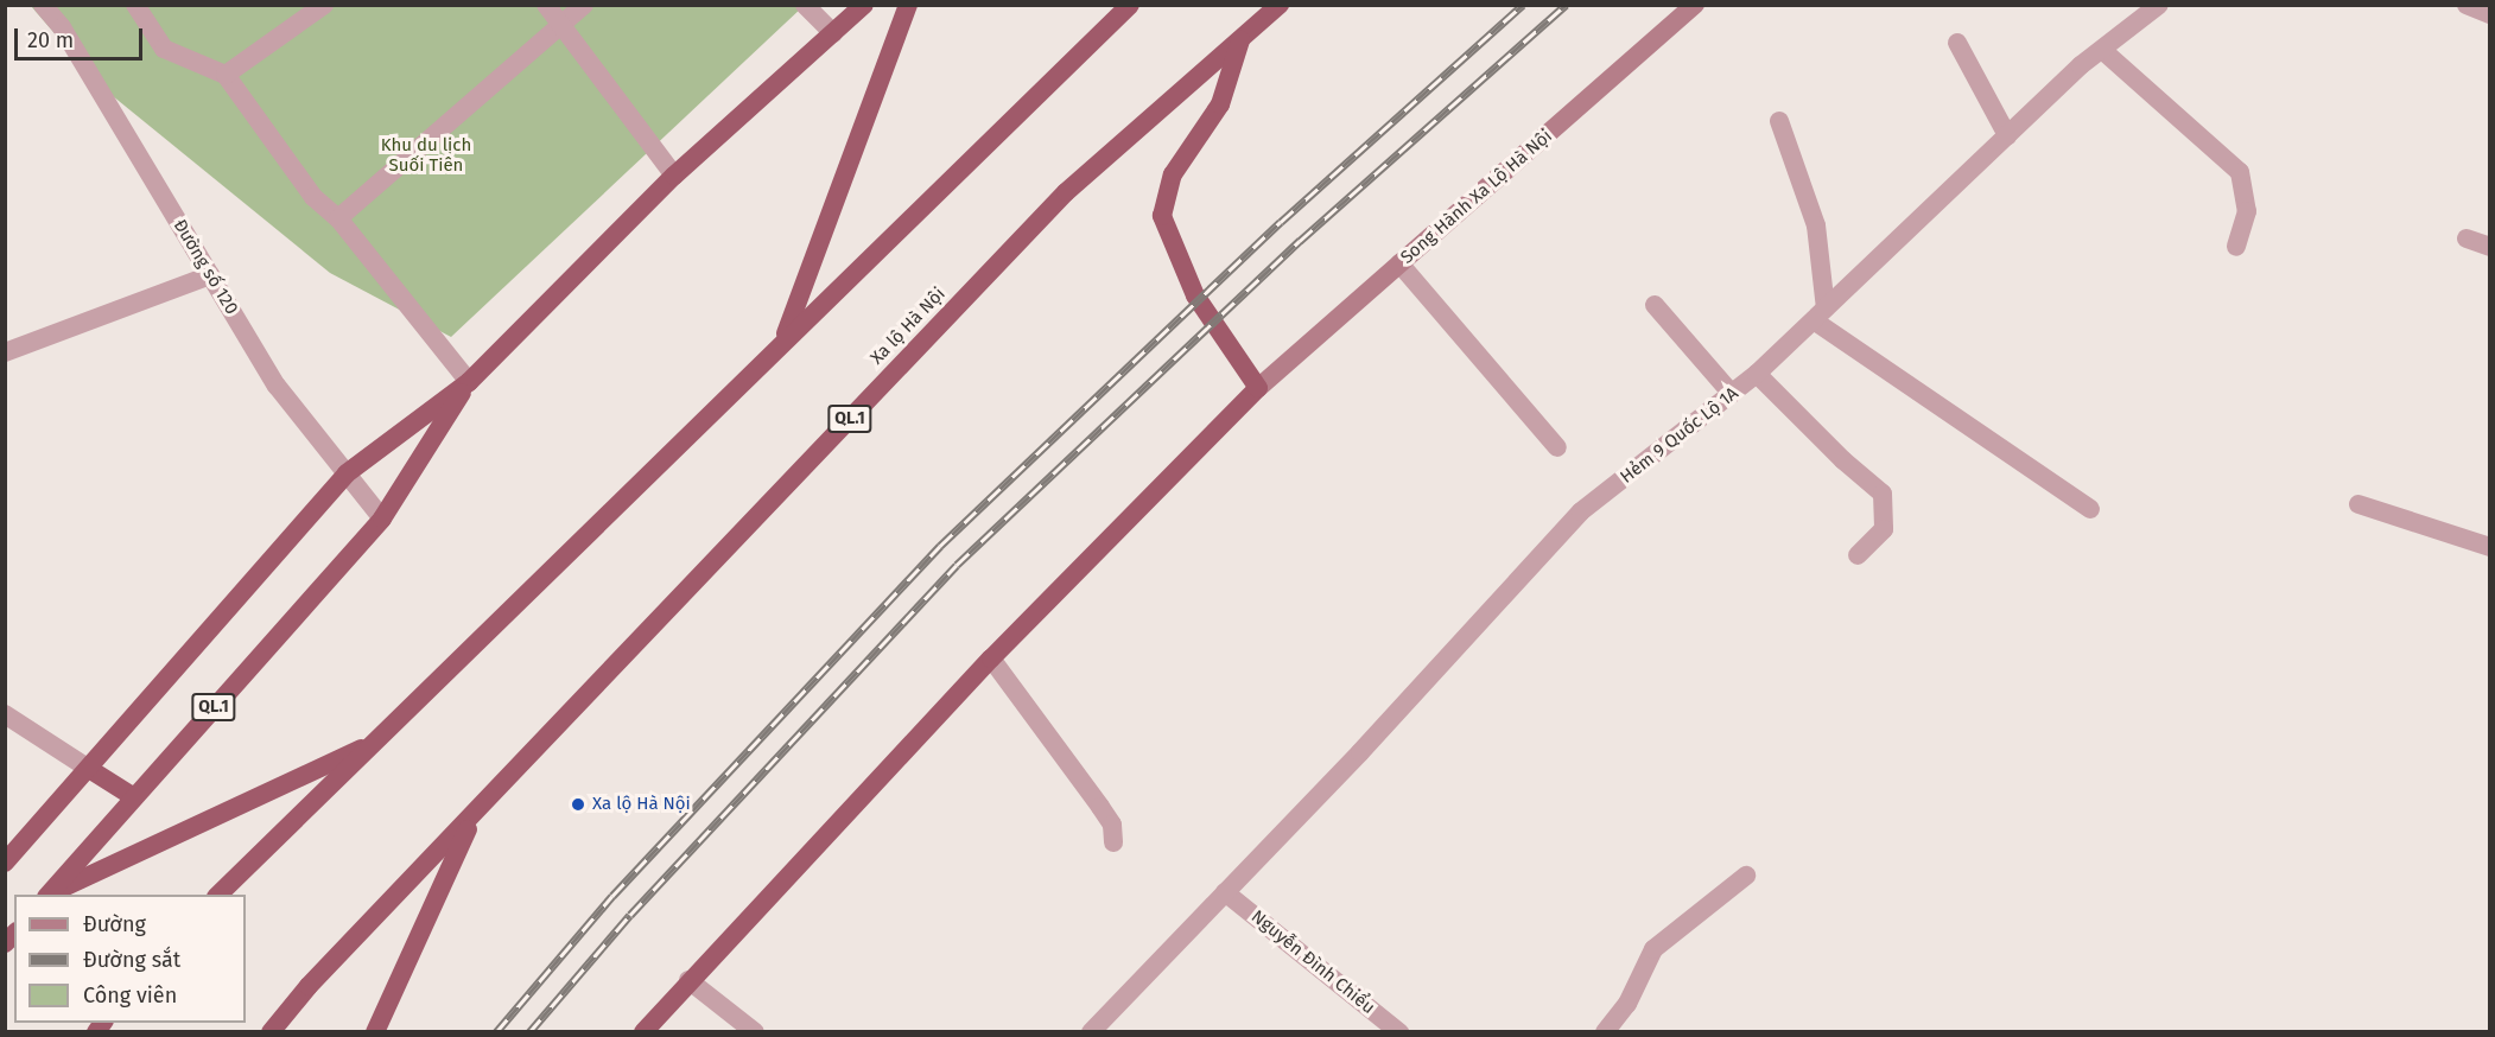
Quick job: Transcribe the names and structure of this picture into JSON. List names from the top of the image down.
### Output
{
  "streets": {
    "highway": ["Xa lộ Hà Nội", "QL.1"],
    "main road": ["Song Hành Xa Lộ Hà Nội"],
    "street": ["Đường số 120", "Hẻm 9 Quốc Lộ 1A", "Nguyễn Đình Chiểu"]
  },
  "crossings": [
    ["Song Hành Xa Lộ Hà Nội", "Xa lộ Hà Nội"],
    ["Đường số 120", "QL.1"],
    ["Hẻm 9 Quốc Lộ 1A", "Nguyễn Đình Chiểu"]
  ],
  "parks": ["Khu du lịch Suối Tiên"],
  "places": ["Xa lộ Hà Nội"],
  "legend": ["Đường", "Đường sắt", "Công viên"],
  "scale_bar": "20 m"
}
